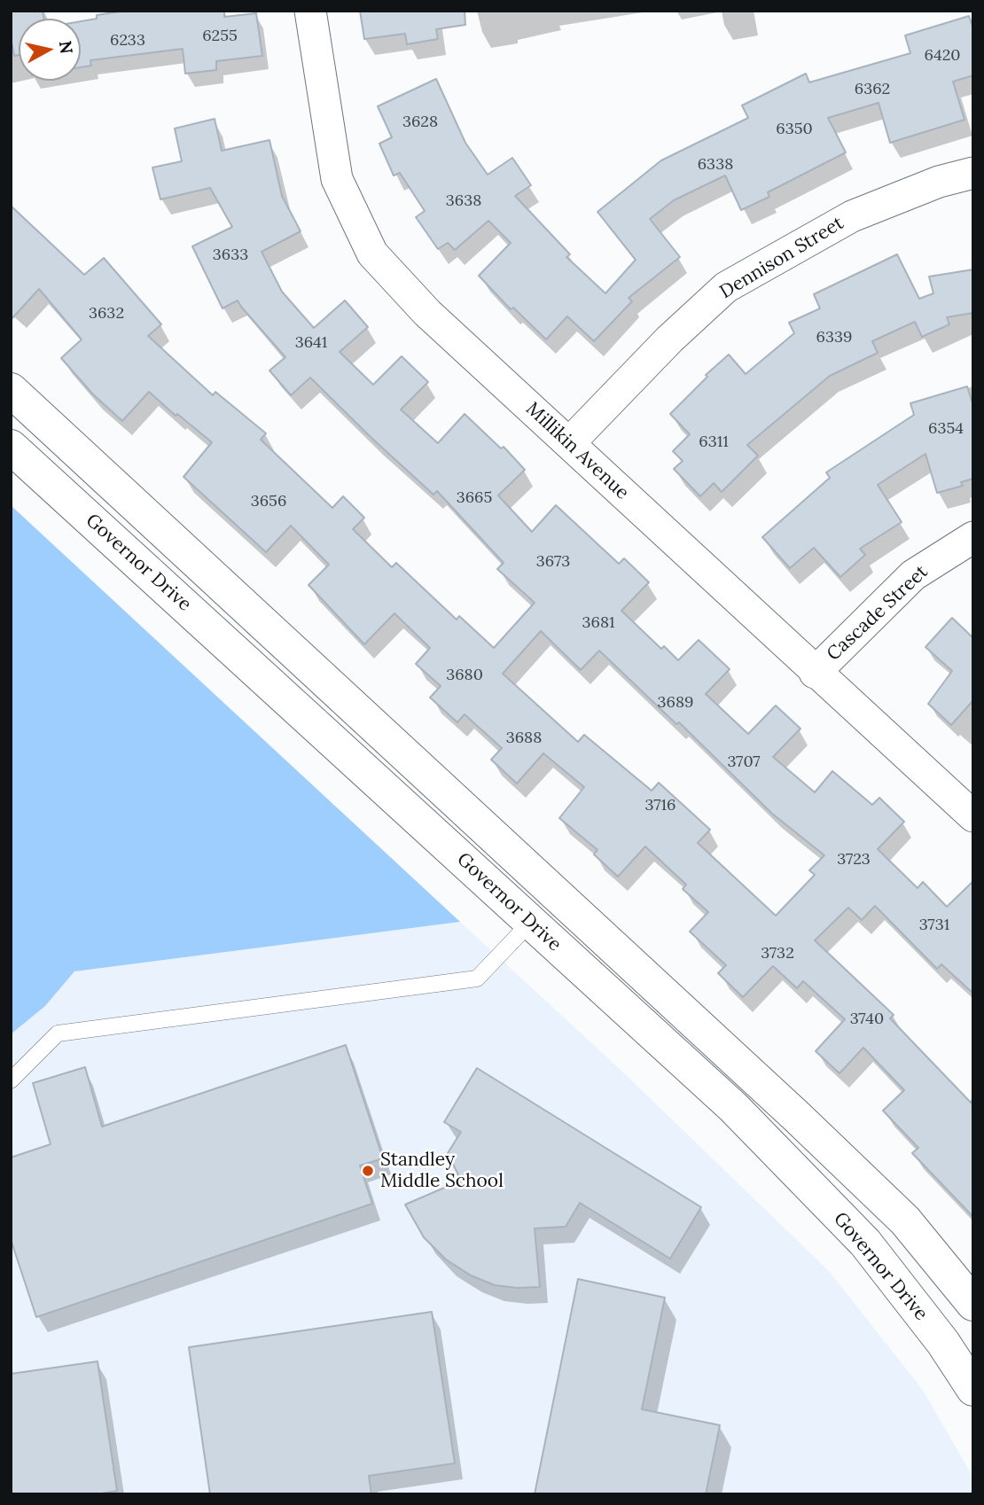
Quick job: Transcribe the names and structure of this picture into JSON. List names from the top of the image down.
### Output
{
  "streets": {
    "main road": ["Governor Drive"],
    "street": ["Dennison Street", "Millikin Avenue", "Cascade Street"]
  },
  "crossings": [
    ["Dennison Street", "Millikin Avenue"],
    ["Millikin Avenue", "Cascade Street"]
  ],
  "places": ["Standley Middle School"],
  "house_numbers": [
    "6255",
    "6233",
    "6420",
    "6362",
    "3628",
    "6350",
    "6338",
    "3638",
    "3633",
    "3632",
    "6339",
    "3641",
    "6354",
    "6311",
    "3665",
    "3656",
    "3673",
    "3681",
    "3680",
    "3689",
    "3688",
    "3707",
    "3716",
    "3723",
    "3731",
    "3732",
    "3740"
  ],
  "north": "right"
}
